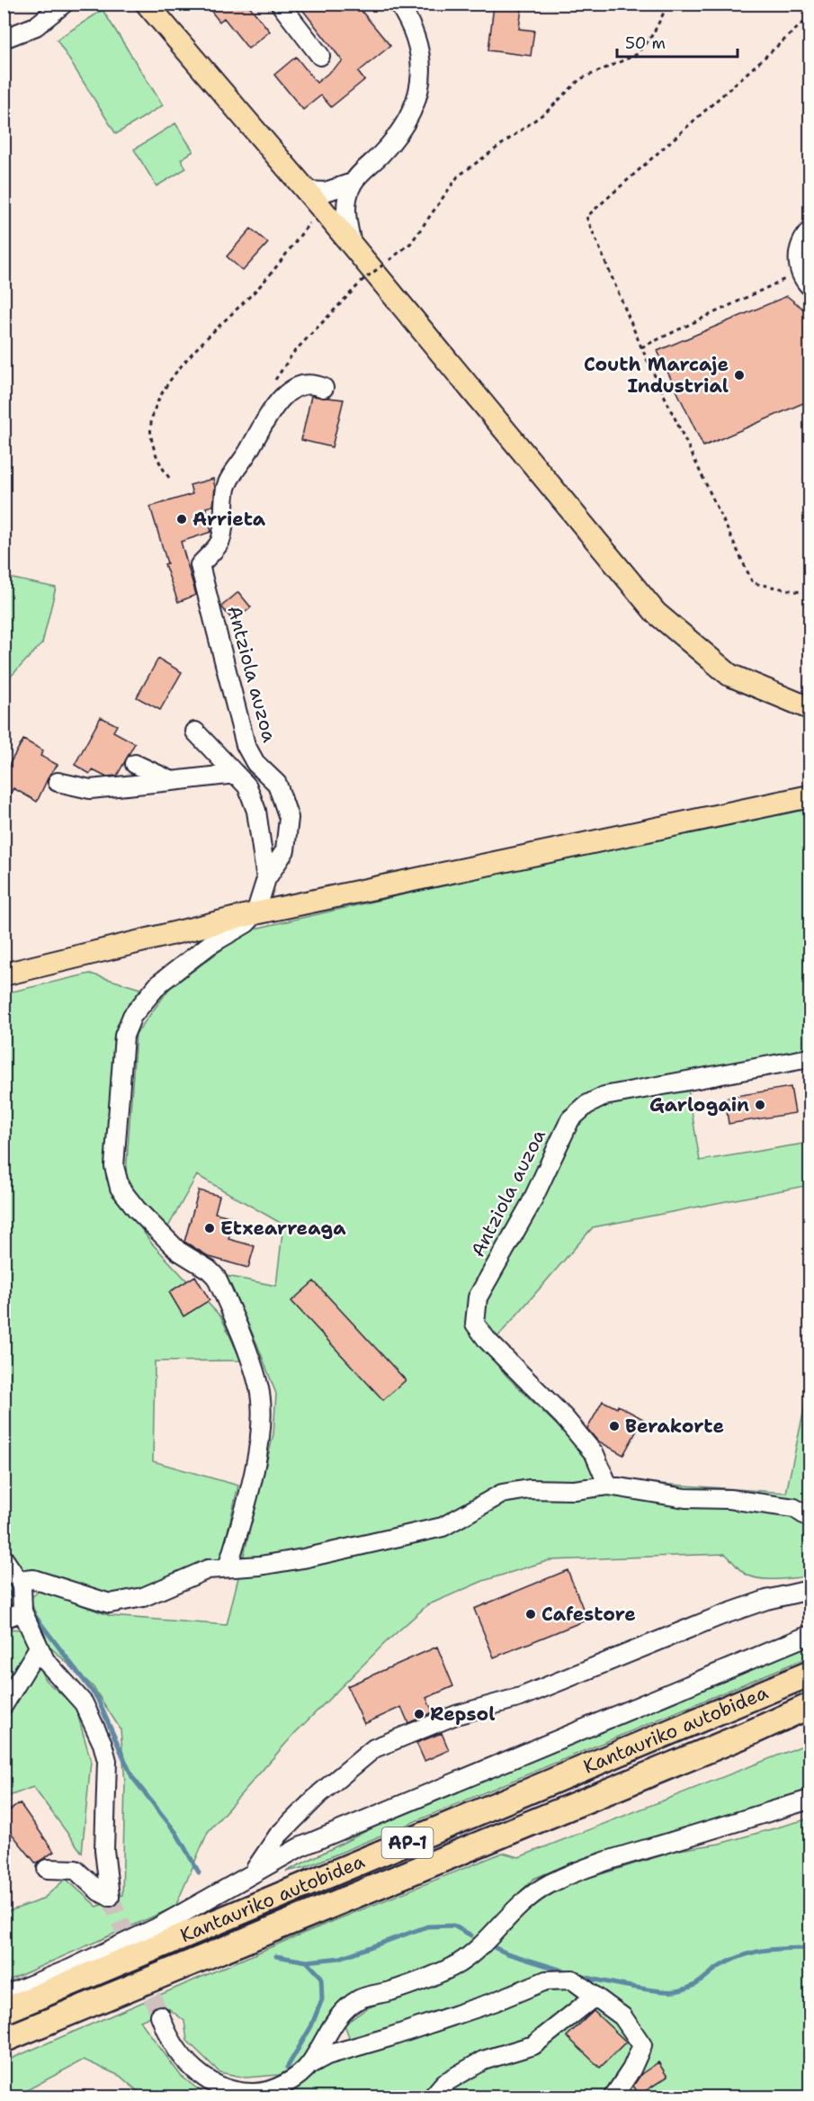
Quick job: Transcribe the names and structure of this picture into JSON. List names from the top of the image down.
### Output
{
  "streets": {
    "highway": ["Kantauriko autobidea", "AP-1"],
    "street": ["Antziola auzoa"]
  },
  "places": [
    "Couth Marcaje Industrial",
    "Arrieta",
    "Garlogain",
    "Etxearreaga",
    "Berakorte",
    "Cafestore",
    "Repsol"
  ],
  "scale_bar": "50 m"
}
